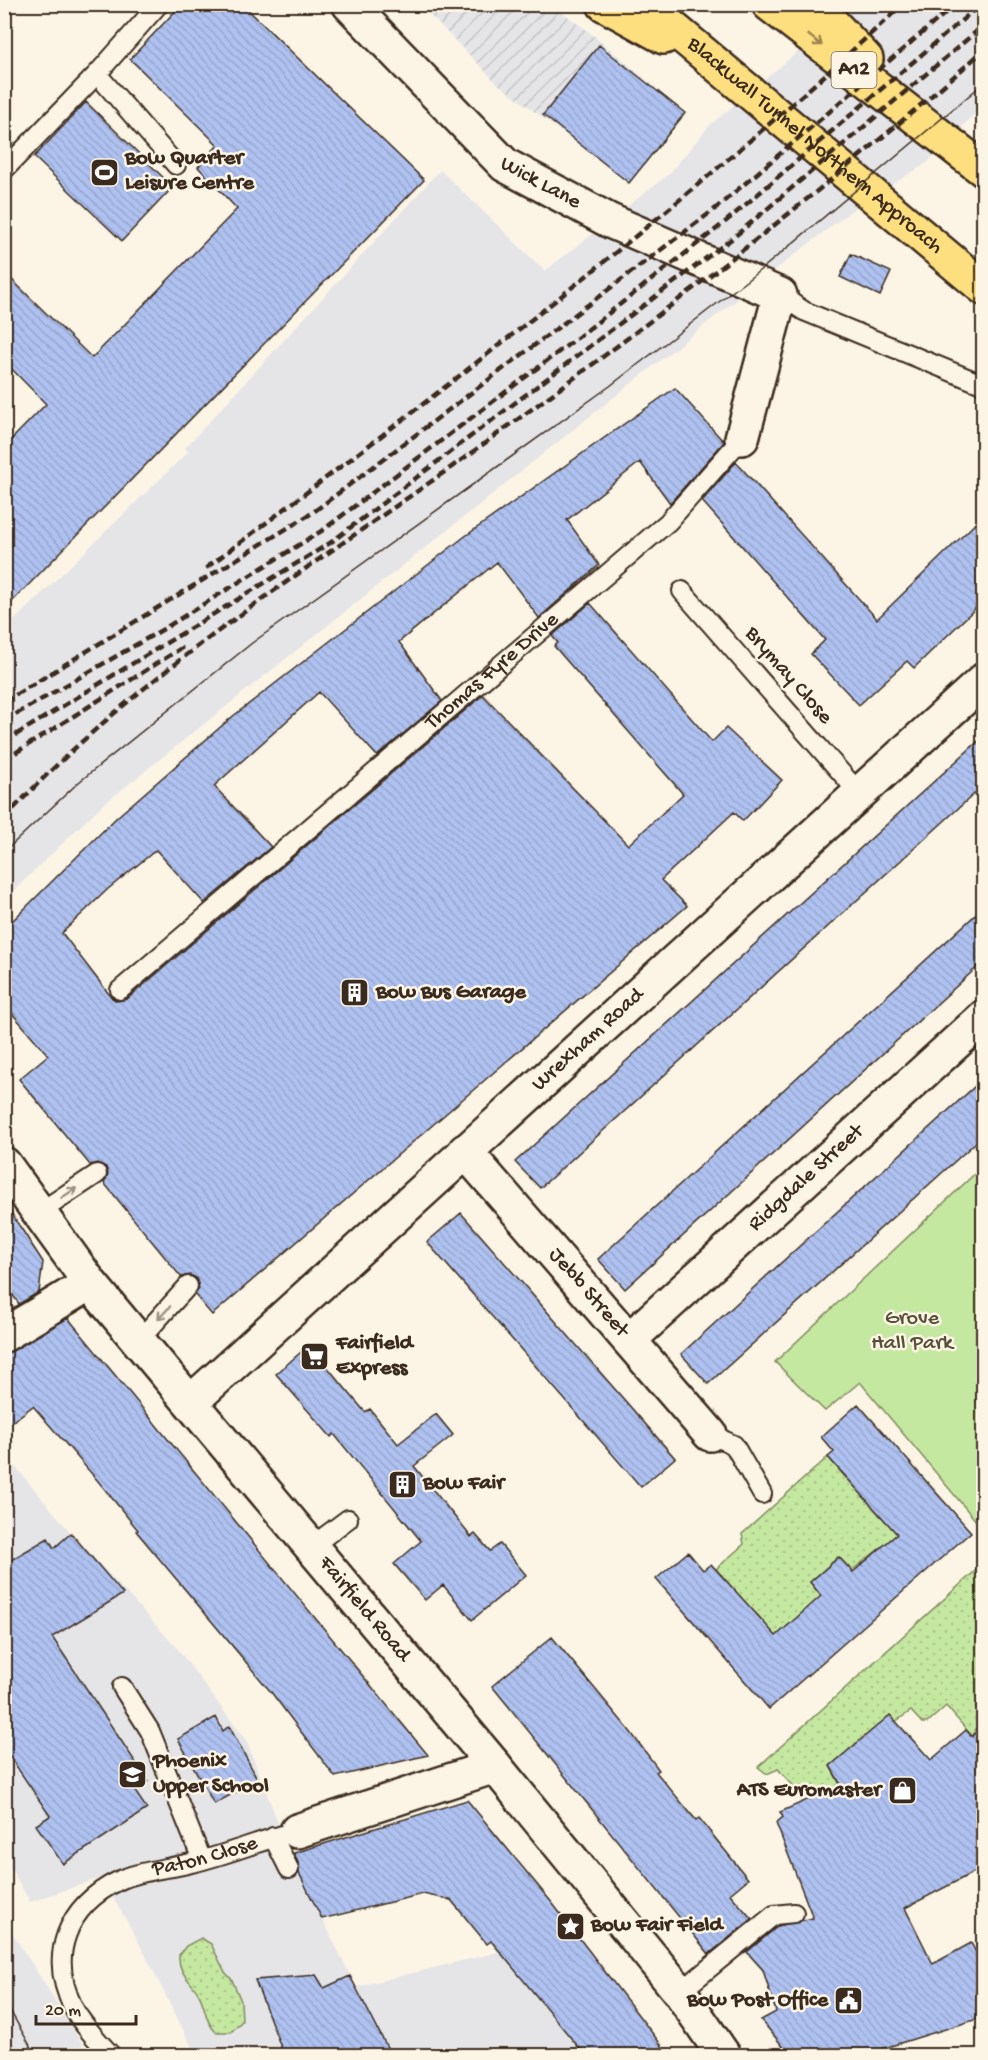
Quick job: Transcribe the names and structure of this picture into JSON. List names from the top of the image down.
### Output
{
  "streets": {
    "highway": ["A12", "Blackwall Tunnel Northern Approach"],
    "street": [
      "Wick Lane",
      "Thomas Fyre Drive",
      "Wrexham Road",
      "Ridgdale Street",
      "Jebb Street",
      "Fairfield Road",
      "Paton Close"
    ],
    "lane": ["Brymay Close"]
  },
  "crossings": [
    ["Wick Lane", "Thomas Fyre Drive"],
    ["Brymay Close", "Wrexham Road"],
    ["Wrexham Road", "Jebb Street"],
    ["Wrexham Road", "Fairfield Road"],
    ["Ridgdale Street", "Jebb Street"],
    ["Fairfield Road", "Paton Close"]
  ],
  "parks": ["Grove Hall Park"],
  "places": {
    "sports": ["Bow Quarter Leisure Centre"],
    "building": ["Bow Bus Garage", "Bow Fair"],
    "supermarket": ["Fairfield Express"],
    "school or university": ["Phoenix Upper School"],
    "shop": ["ATS Euromaster"],
    "place": ["Bow Fair Field"],
    "public building": ["Bow Post Office"]
  },
  "scale_bar": "20 m"
}
